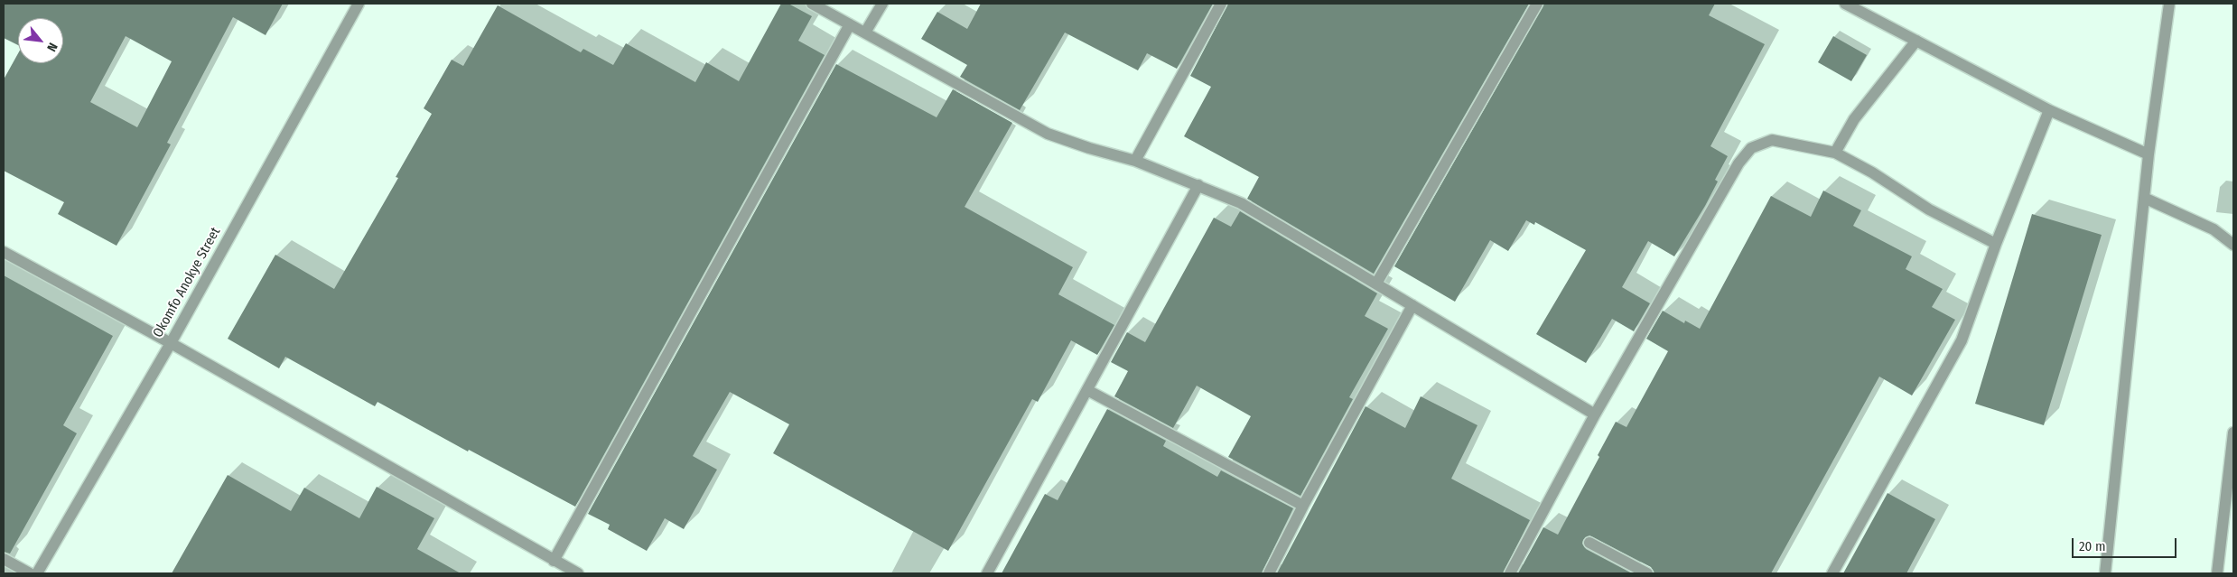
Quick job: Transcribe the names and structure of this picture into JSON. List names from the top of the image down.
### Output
{
  "streets": {
    "street": ["Okomfo Anokye Street"]
  },
  "scale_bar": "20 m",
  "north": "bottom right"
}
